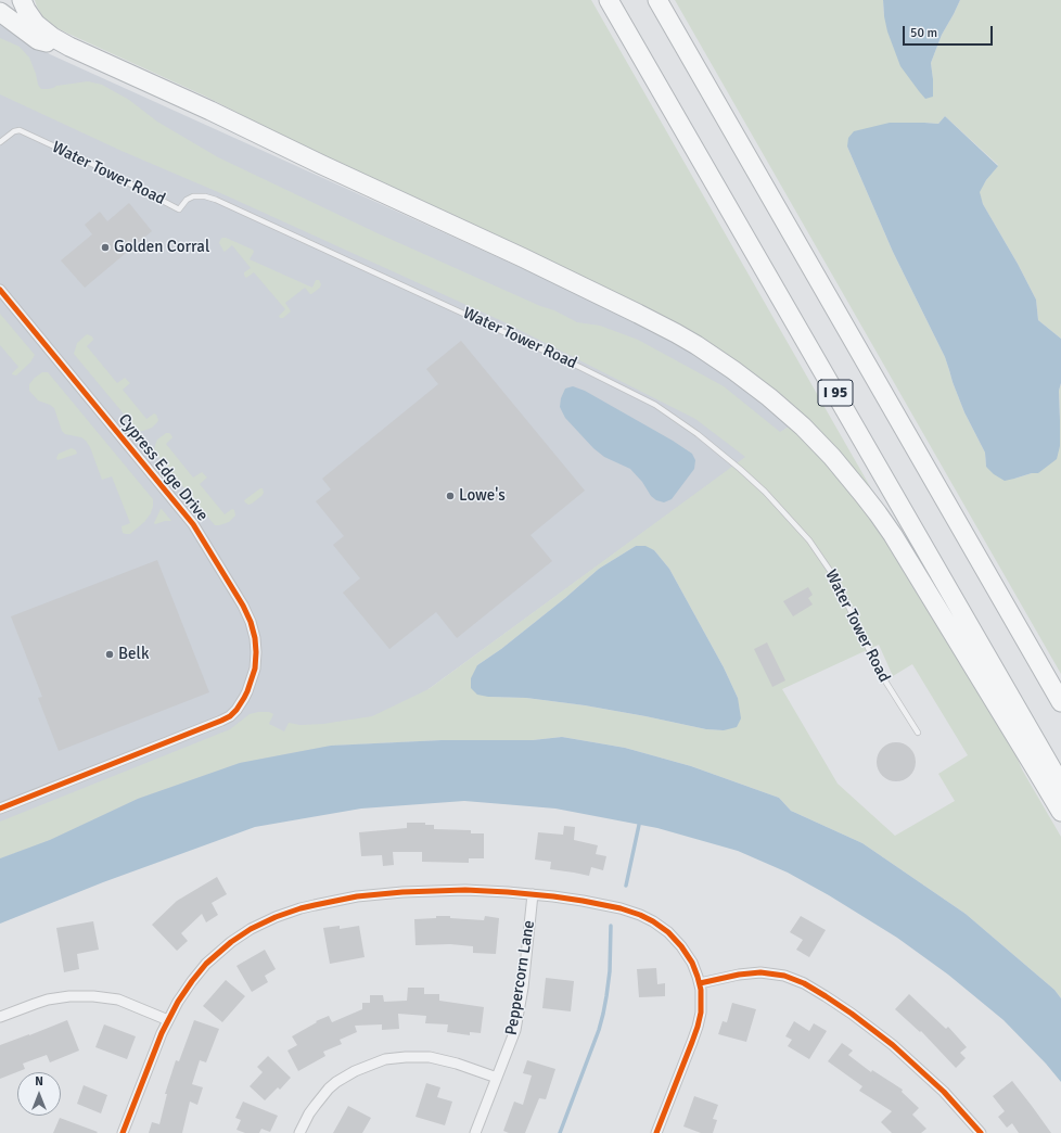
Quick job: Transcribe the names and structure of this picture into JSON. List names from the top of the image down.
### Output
{
  "streets": {
    "highway": ["I 95"],
    "street": ["Cypress Edge Drive", "Peppercorn Lane"],
    "lane": ["Water Tower Road"]
  },
  "places": ["Golden Corral", "Lowe's", "Belk"],
  "scale_bar": "50 m",
  "north": "top"
}
